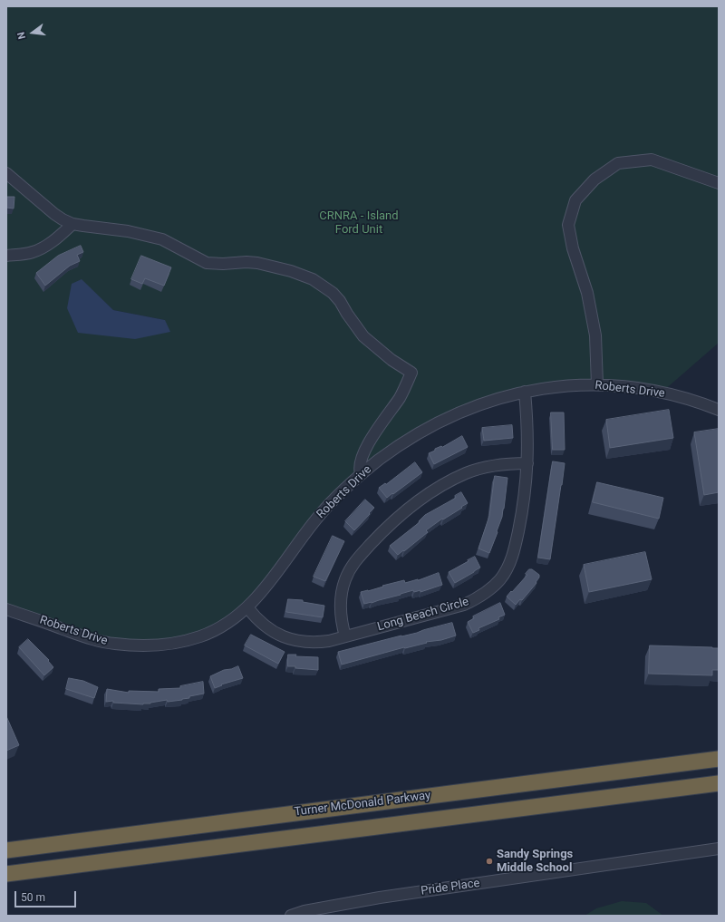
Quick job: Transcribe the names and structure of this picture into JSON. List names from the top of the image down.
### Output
{
  "streets": {
    "highway": ["Turner McDonald Parkway"],
    "street": ["Roberts Drive", "Long Beach Circle", "Pride Place"]
  },
  "crossings": [
    ["Roberts Drive", "Long Beach Circle"]
  ],
  "parks": ["CRNRA - Island Ford Unit"],
  "places": ["Sandy Springs Middle School"],
  "scale_bar": "50 m",
  "north": "left"
}
